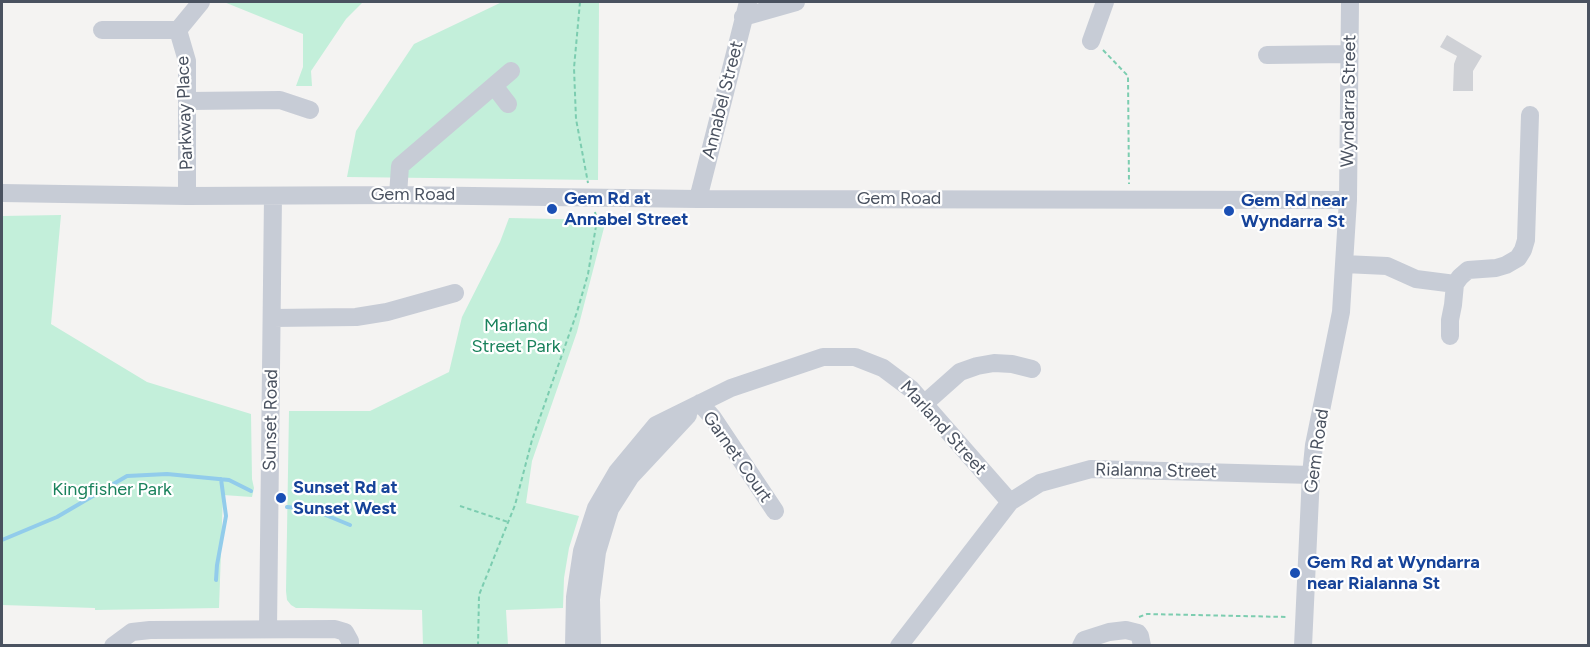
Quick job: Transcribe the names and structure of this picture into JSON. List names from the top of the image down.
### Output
{
  "streets": {
    "street": [
      "Annabel Street",
      "Wyndarra Street",
      "Parkway Place",
      "Gem Road",
      "Sunset Road",
      "Marland Street",
      "Garnet Court",
      "Rialanna Street"
    ]
  },
  "crossings": [
    ["Annabel Street", "Gem Road"],
    ["Wyndarra Street", "Gem Road"],
    ["Parkway Place", "Gem Road"],
    ["Gem Road", "Sunset Road"],
    ["Gem Road", "Rialanna Street"],
    ["Marland Street", "Garnet Court"],
    ["Marland Street", "Rialanna Street"]
  ],
  "parks": ["Marland Street Park", "Kingfisher Park"],
  "places": [
    "Gem Rd at Annabel Street",
    "Gem Rd near Wyndarra St",
    "Sunset Rd at Sunset West",
    "Gem Rd at Wyndarra near Rialanna St"
  ]
}
